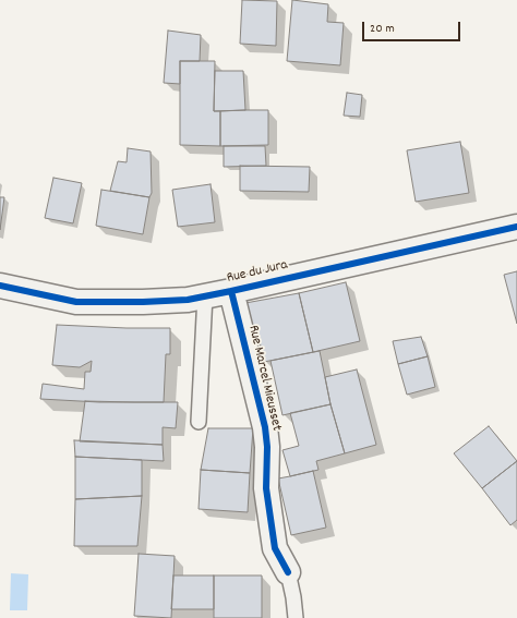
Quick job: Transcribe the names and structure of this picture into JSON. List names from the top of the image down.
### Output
{
  "streets": {
    "street": ["Rue du Jura", "Rue Marcel Mieusset"]
  },
  "crossings": [
    ["Rue du Jura", "Rue Marcel Mieusset"]
  ],
  "scale_bar": "20 m"
}
